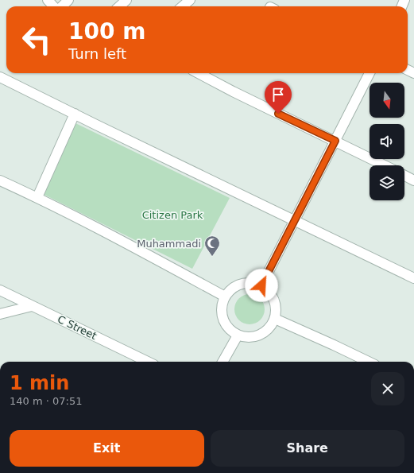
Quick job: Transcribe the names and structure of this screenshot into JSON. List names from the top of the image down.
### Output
{
  "streets": {
    "street": ["C Street"]
  },
  "parks": ["Citizen Park"],
  "places": {
    "mosque": ["Muhammadi"]
  },
  "north": "bottom",
  "page": {
    "turn": ["100 m", "Turn left"],
    "heading": ["1 min", "140 m · 07:51"],
    "buttons": ["Exit", "Share"]
  }
}
